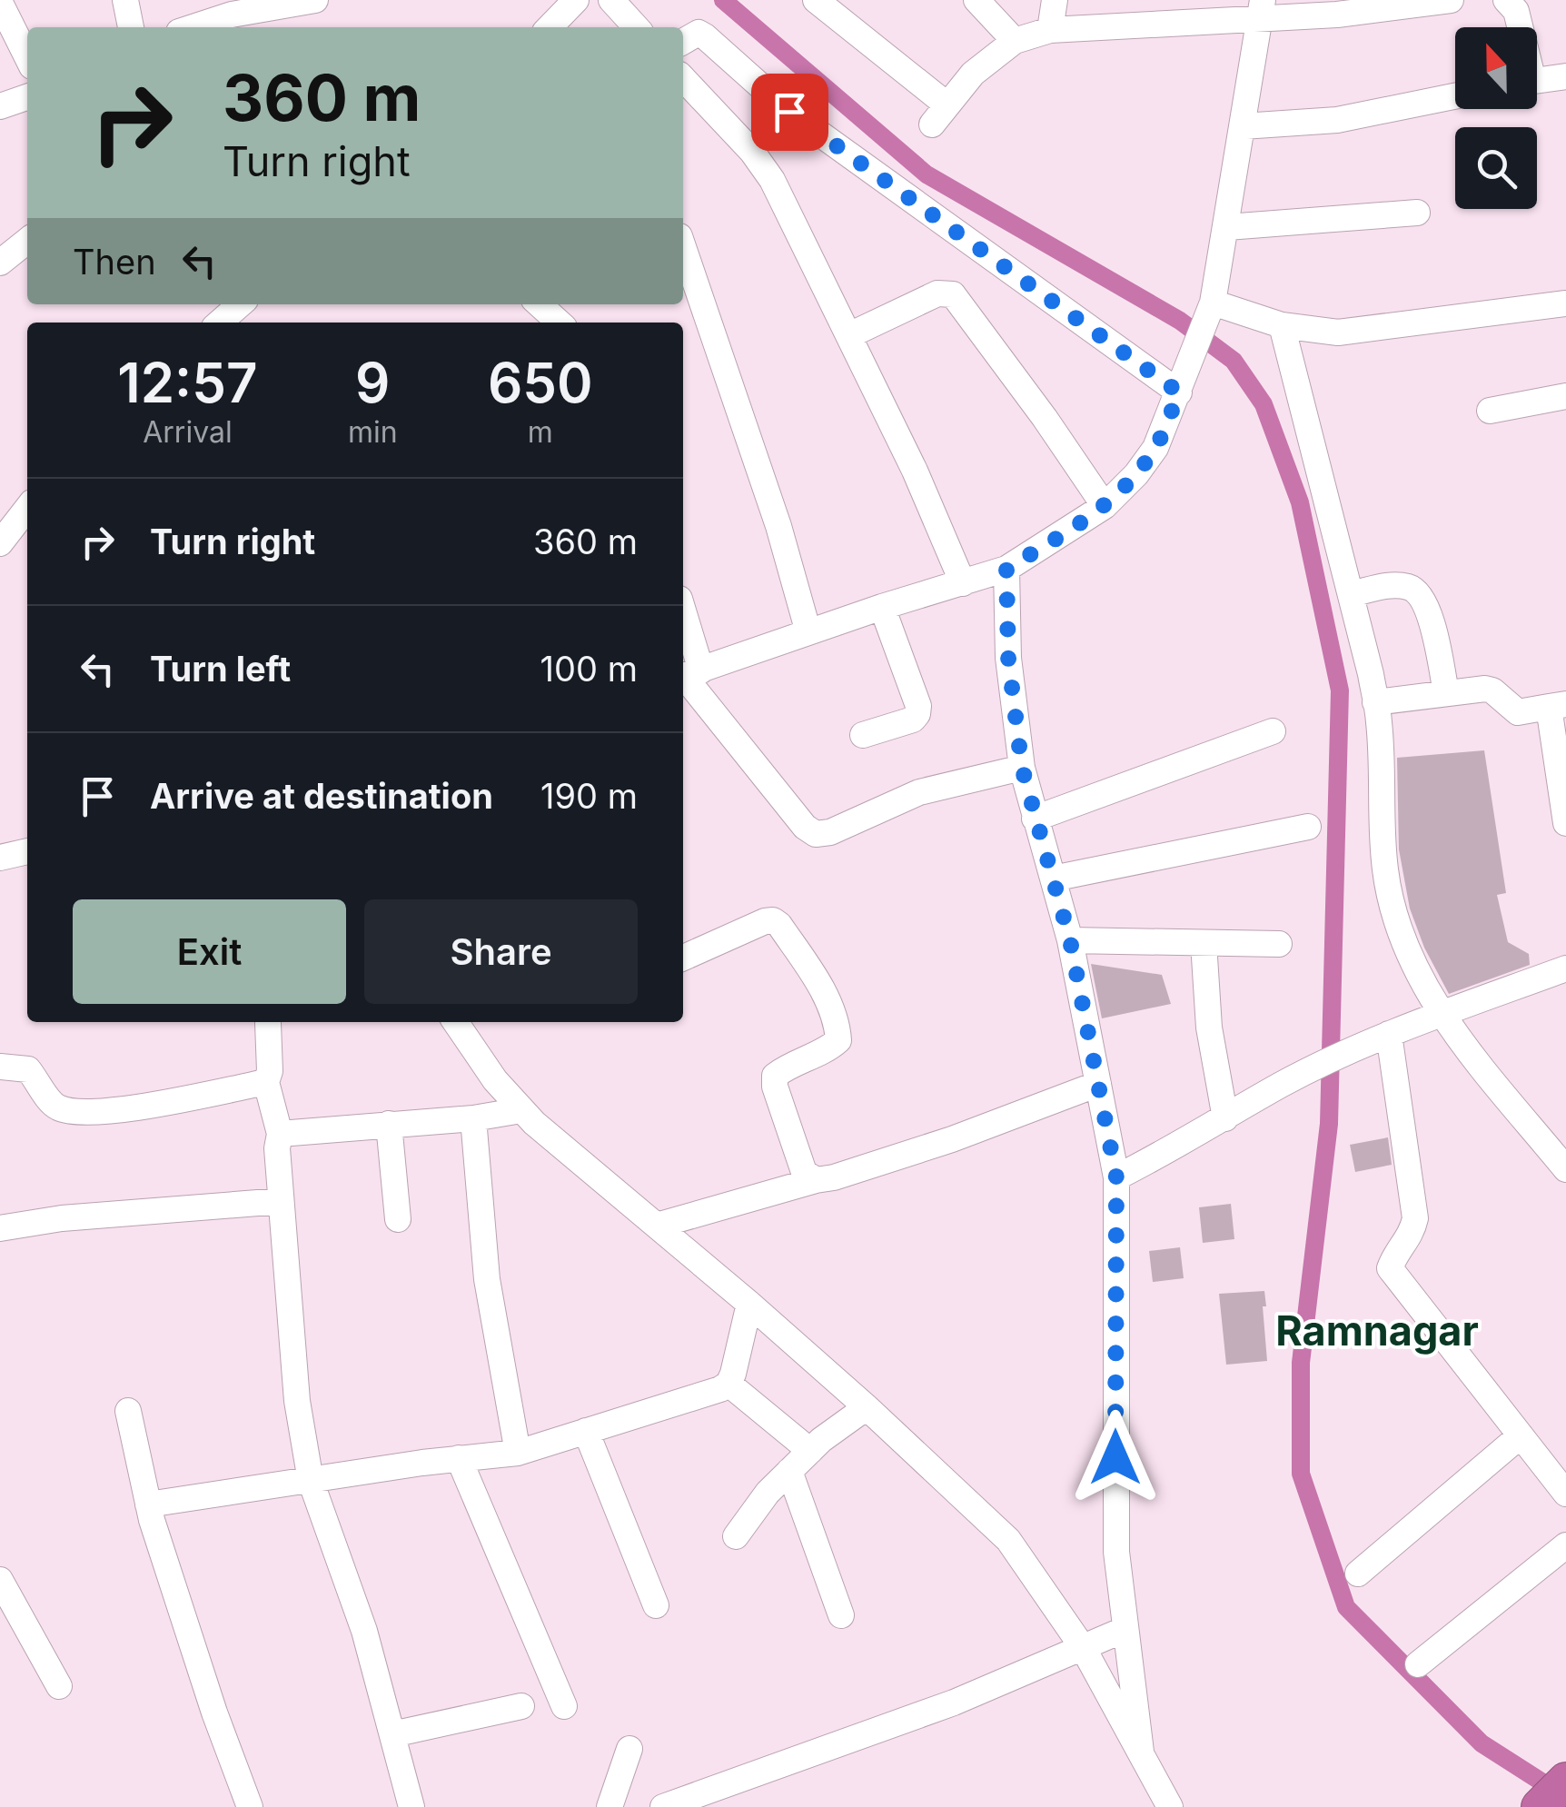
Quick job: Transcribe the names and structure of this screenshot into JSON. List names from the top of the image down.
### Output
{
  "districts": ["Ramnagar"],
  "north": "top",
  "page": {
    "turn": ["360 m", "Turn right"],
    "then": "Then",
    "eta": [
      "12:57",
      "Arrival",
      "9",
      "min",
      "650",
      "m"
    ],
    "list": [
      {
        "name": "Turn right",
        "value": "360 m"
      },
      {
        "name": "Turn left",
        "value": "100 m"
      },
      {
        "name": "Arrive at destination",
        "value": "190 m"
      }
    ],
    "buttons": ["Exit", "Share"]
  }
}
